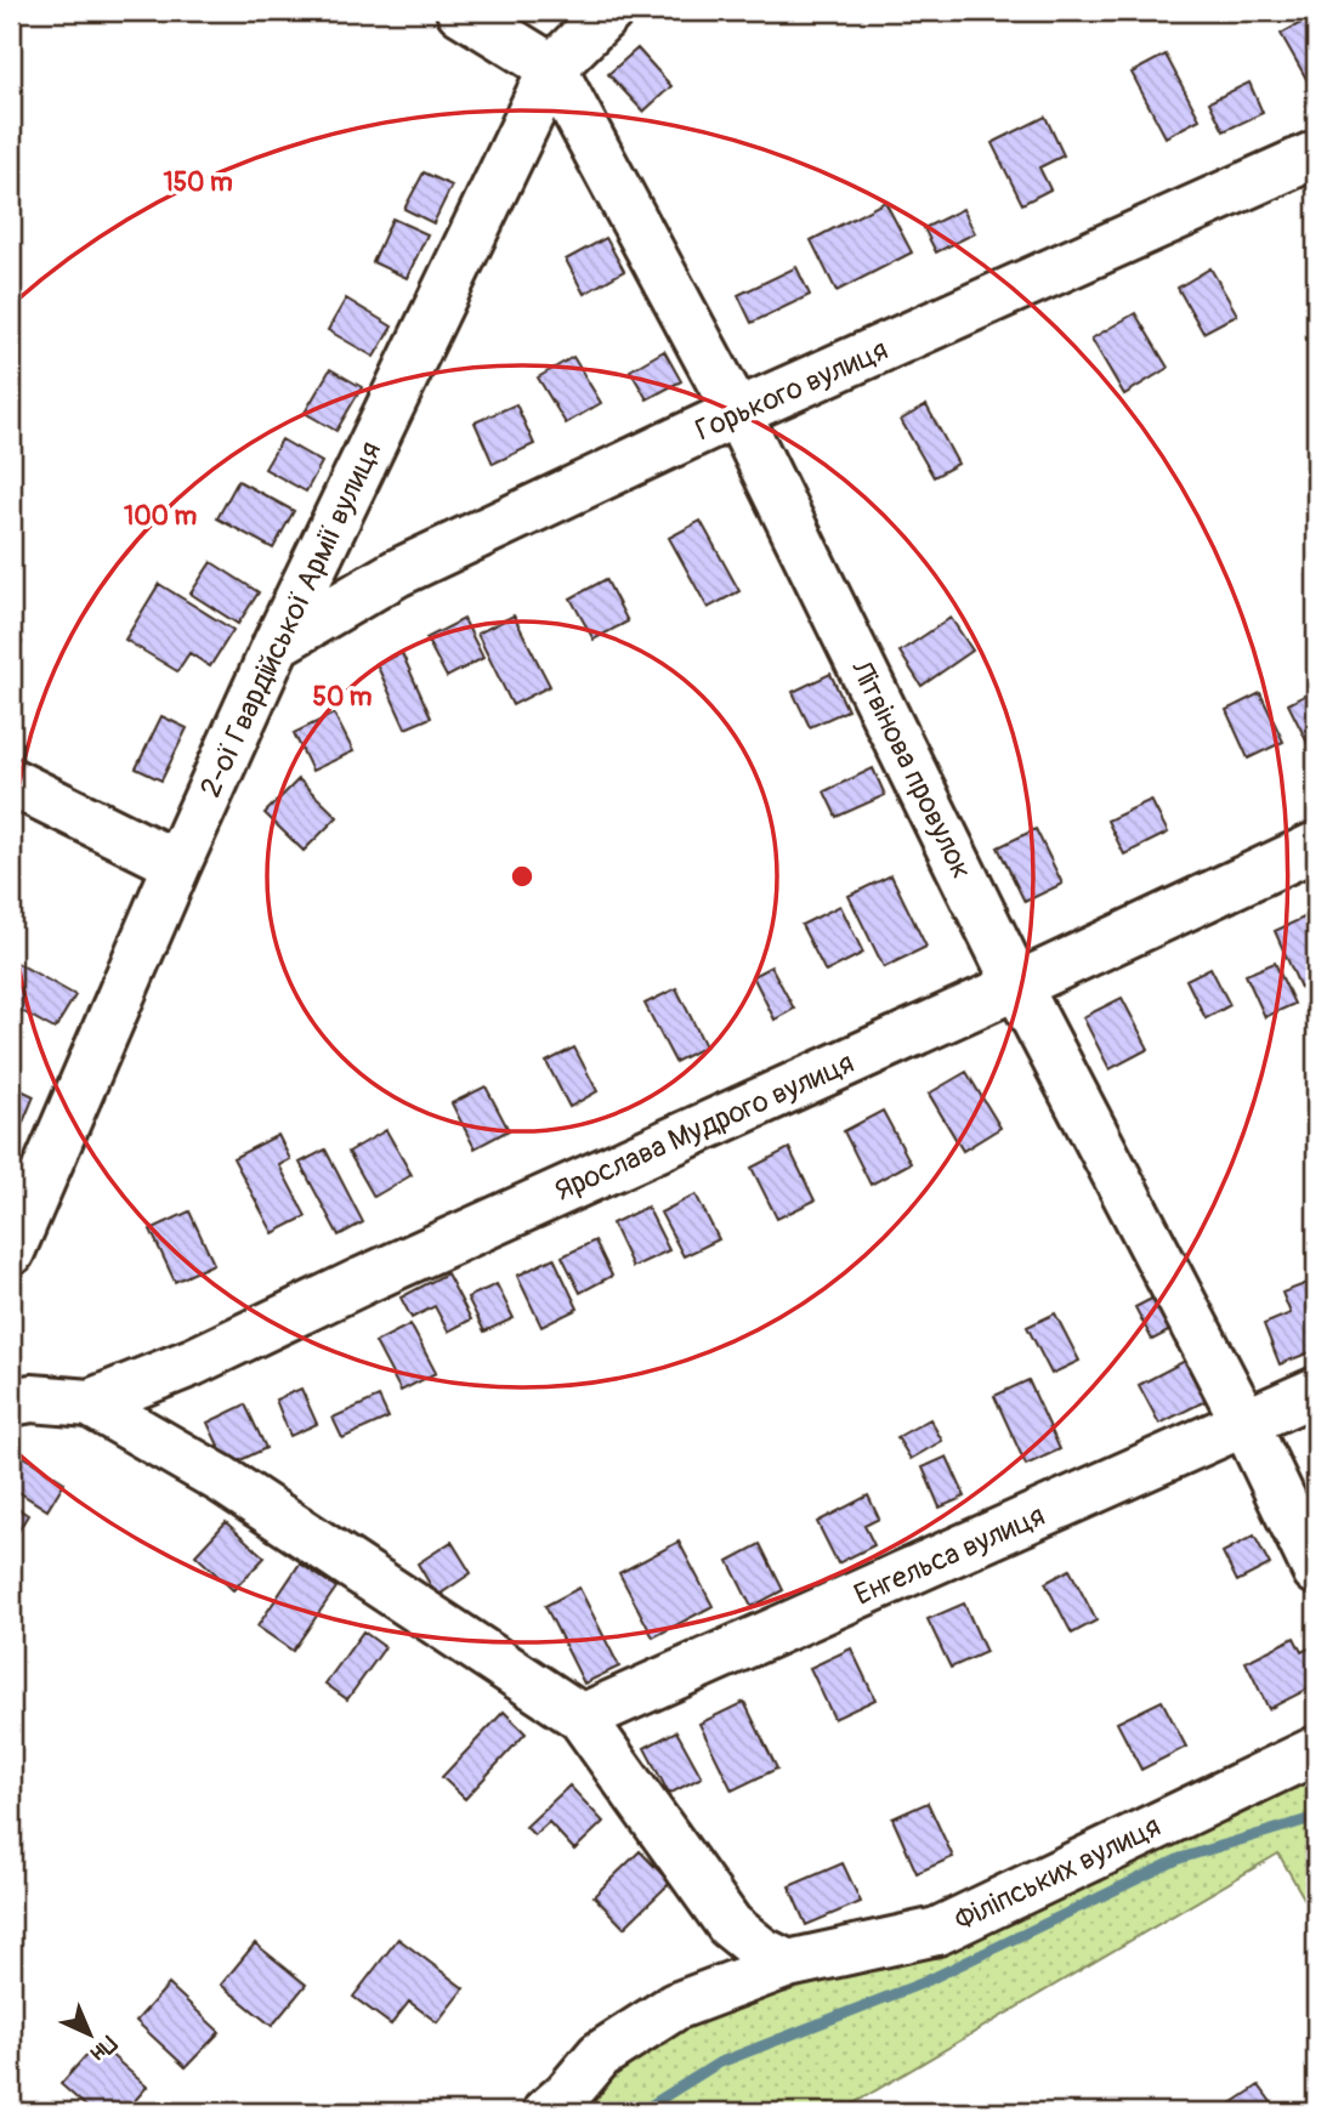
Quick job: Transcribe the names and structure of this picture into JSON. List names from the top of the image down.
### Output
{
  "streets": {
    "street": [
      "Горького вулиця",
      "2-ої Гвардійської Армії вулиця",
      "Літвінова провулок",
      "Ярослава Мудрого вулиця",
      "Енгельса вулиця",
      "Філіпських вулиця"
    ]
  },
  "crossings": [
    ["Горького вулиця", "2-ої Гвардійської Армії вулиця"],
    ["Горького вулиця", "Літвінова провулок"],
    ["2-ої Гвардійської Армії вулиця", "Літвінова провулок"],
    ["Літвінова провулок", "Ярослава Мудрого вулиця"],
    ["Літвінова провулок", "Енгельса вулиця"],
    ["Ярослава Мудрого вулиця", "Енгельса вулиця"],
    ["Ярослава Мудрого вулиця", "Філіпських вулиця"]
  ],
  "north": "bottom right",
  "rings": ["150 m", "100 m", "50 m"]
}
